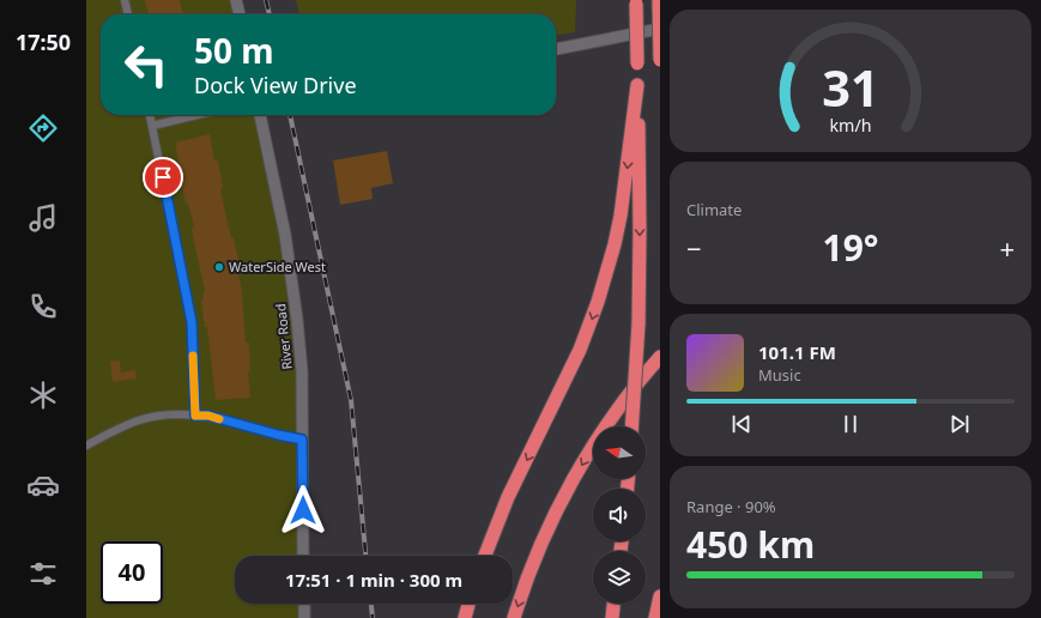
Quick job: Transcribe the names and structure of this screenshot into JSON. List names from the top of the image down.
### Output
{
  "streets": {
    "street": ["River Road"]
  },
  "places": ["WaterSide West"],
  "north": "left",
  "page": {
    "tabs": "17:50",
    "turn": ["50 m", "Dock View Drive"],
    "tile": [
      "Climate",
      ["Range · 90%", "450 km"]
    ],
    "heat": ["−", "19°", "+"],
    "song": ["101.1 FM", "Music"],
    "limit": "40",
    "trip": "17:51 · 1 min · 300 m",
    "gauge": ["31", "km/h"]
  }
}
